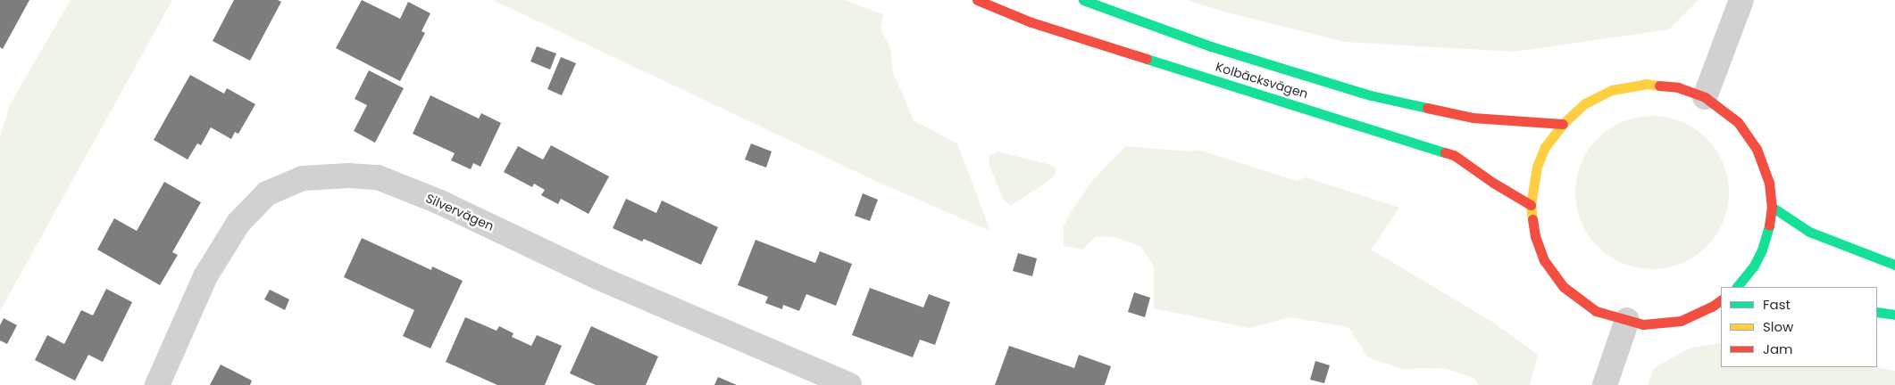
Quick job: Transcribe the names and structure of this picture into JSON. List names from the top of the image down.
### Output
{
  "streets": {
    "highway": ["Kolbäcksvägen"],
    "street": ["Silvervägen"]
  },
  "legend": ["Fast", "Slow", "Jam"]
}
